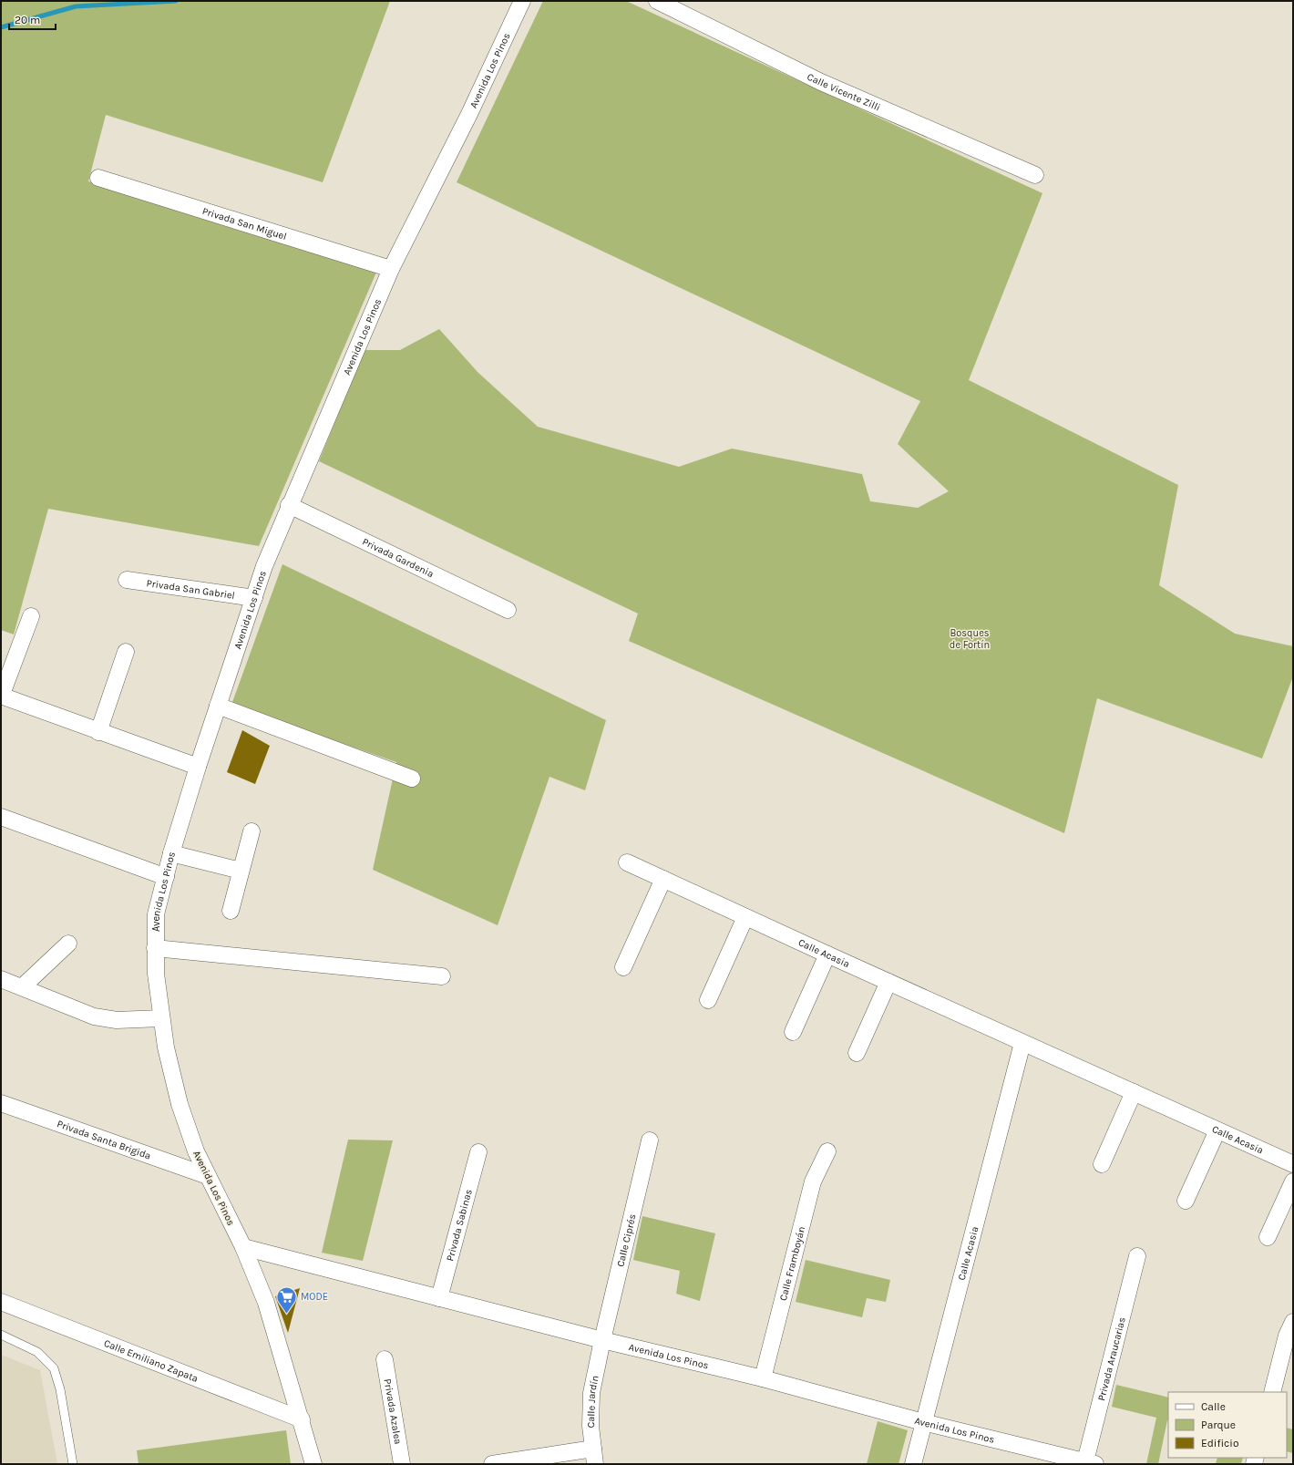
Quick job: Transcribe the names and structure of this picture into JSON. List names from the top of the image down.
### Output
{
  "streets": {
    "street": [
      "Avenida Los Pinos",
      "Calle Vicente Zilli",
      "Privada San Miguel",
      "Privada Gardenia",
      "Privada San Gabriel",
      "Calle Acasia",
      "Privada Santa Brigida",
      "Privada Sabinas",
      "Calle Ciprés",
      "Calle Framboyán",
      "Privada Araucarias",
      "Calle Emiliano Zapata",
      "Calle Jardín",
      "Privada Azalea"
    ]
  },
  "crossings": [
    ["Avenida Los Pinos", "Privada San Miguel"],
    ["Avenida Los Pinos", "Privada Gardenia"],
    ["Avenida Los Pinos", "Privada San Gabriel"],
    ["Avenida Los Pinos", "Calle Acasia"],
    ["Avenida Los Pinos", "Privada Santa Brigida"],
    ["Avenida Los Pinos", "Privada Sabinas"],
    ["Avenida Los Pinos", "Calle Ciprés"],
    ["Avenida Los Pinos", "Calle Framboyán"],
    ["Avenida Los Pinos", "Privada Araucarias"],
    ["Avenida Los Pinos", "Calle Emiliano Zapata"],
    ["Avenida Los Pinos", "Calle Jardín"],
    ["Calle Ciprés", "Calle Jardín"]
  ],
  "parks": ["Bosques de Fortín"],
  "places": {
    "supermarket": ["MODE"]
  },
  "legend": ["Calle", "Parque", "Edificio"],
  "scale_bar": "20 m"
}
